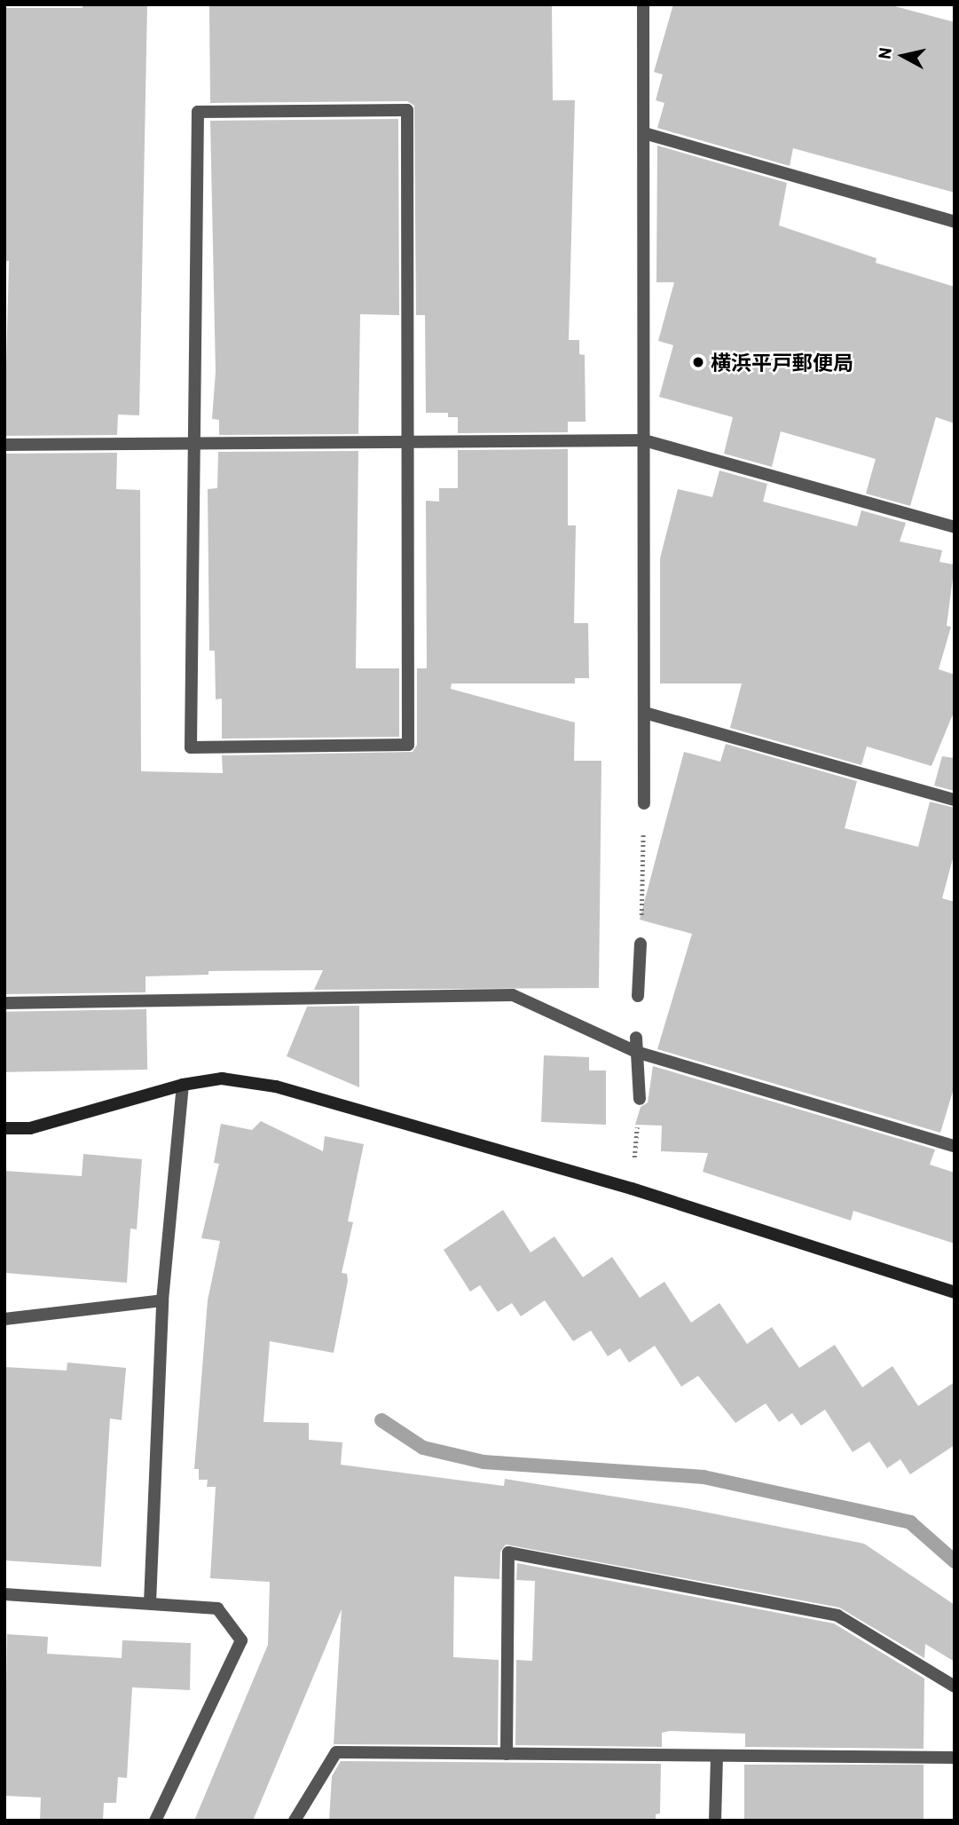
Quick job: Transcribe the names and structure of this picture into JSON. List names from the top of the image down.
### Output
{
  "places": ["横浜平戸郵便局"],
  "north": "left"
}
